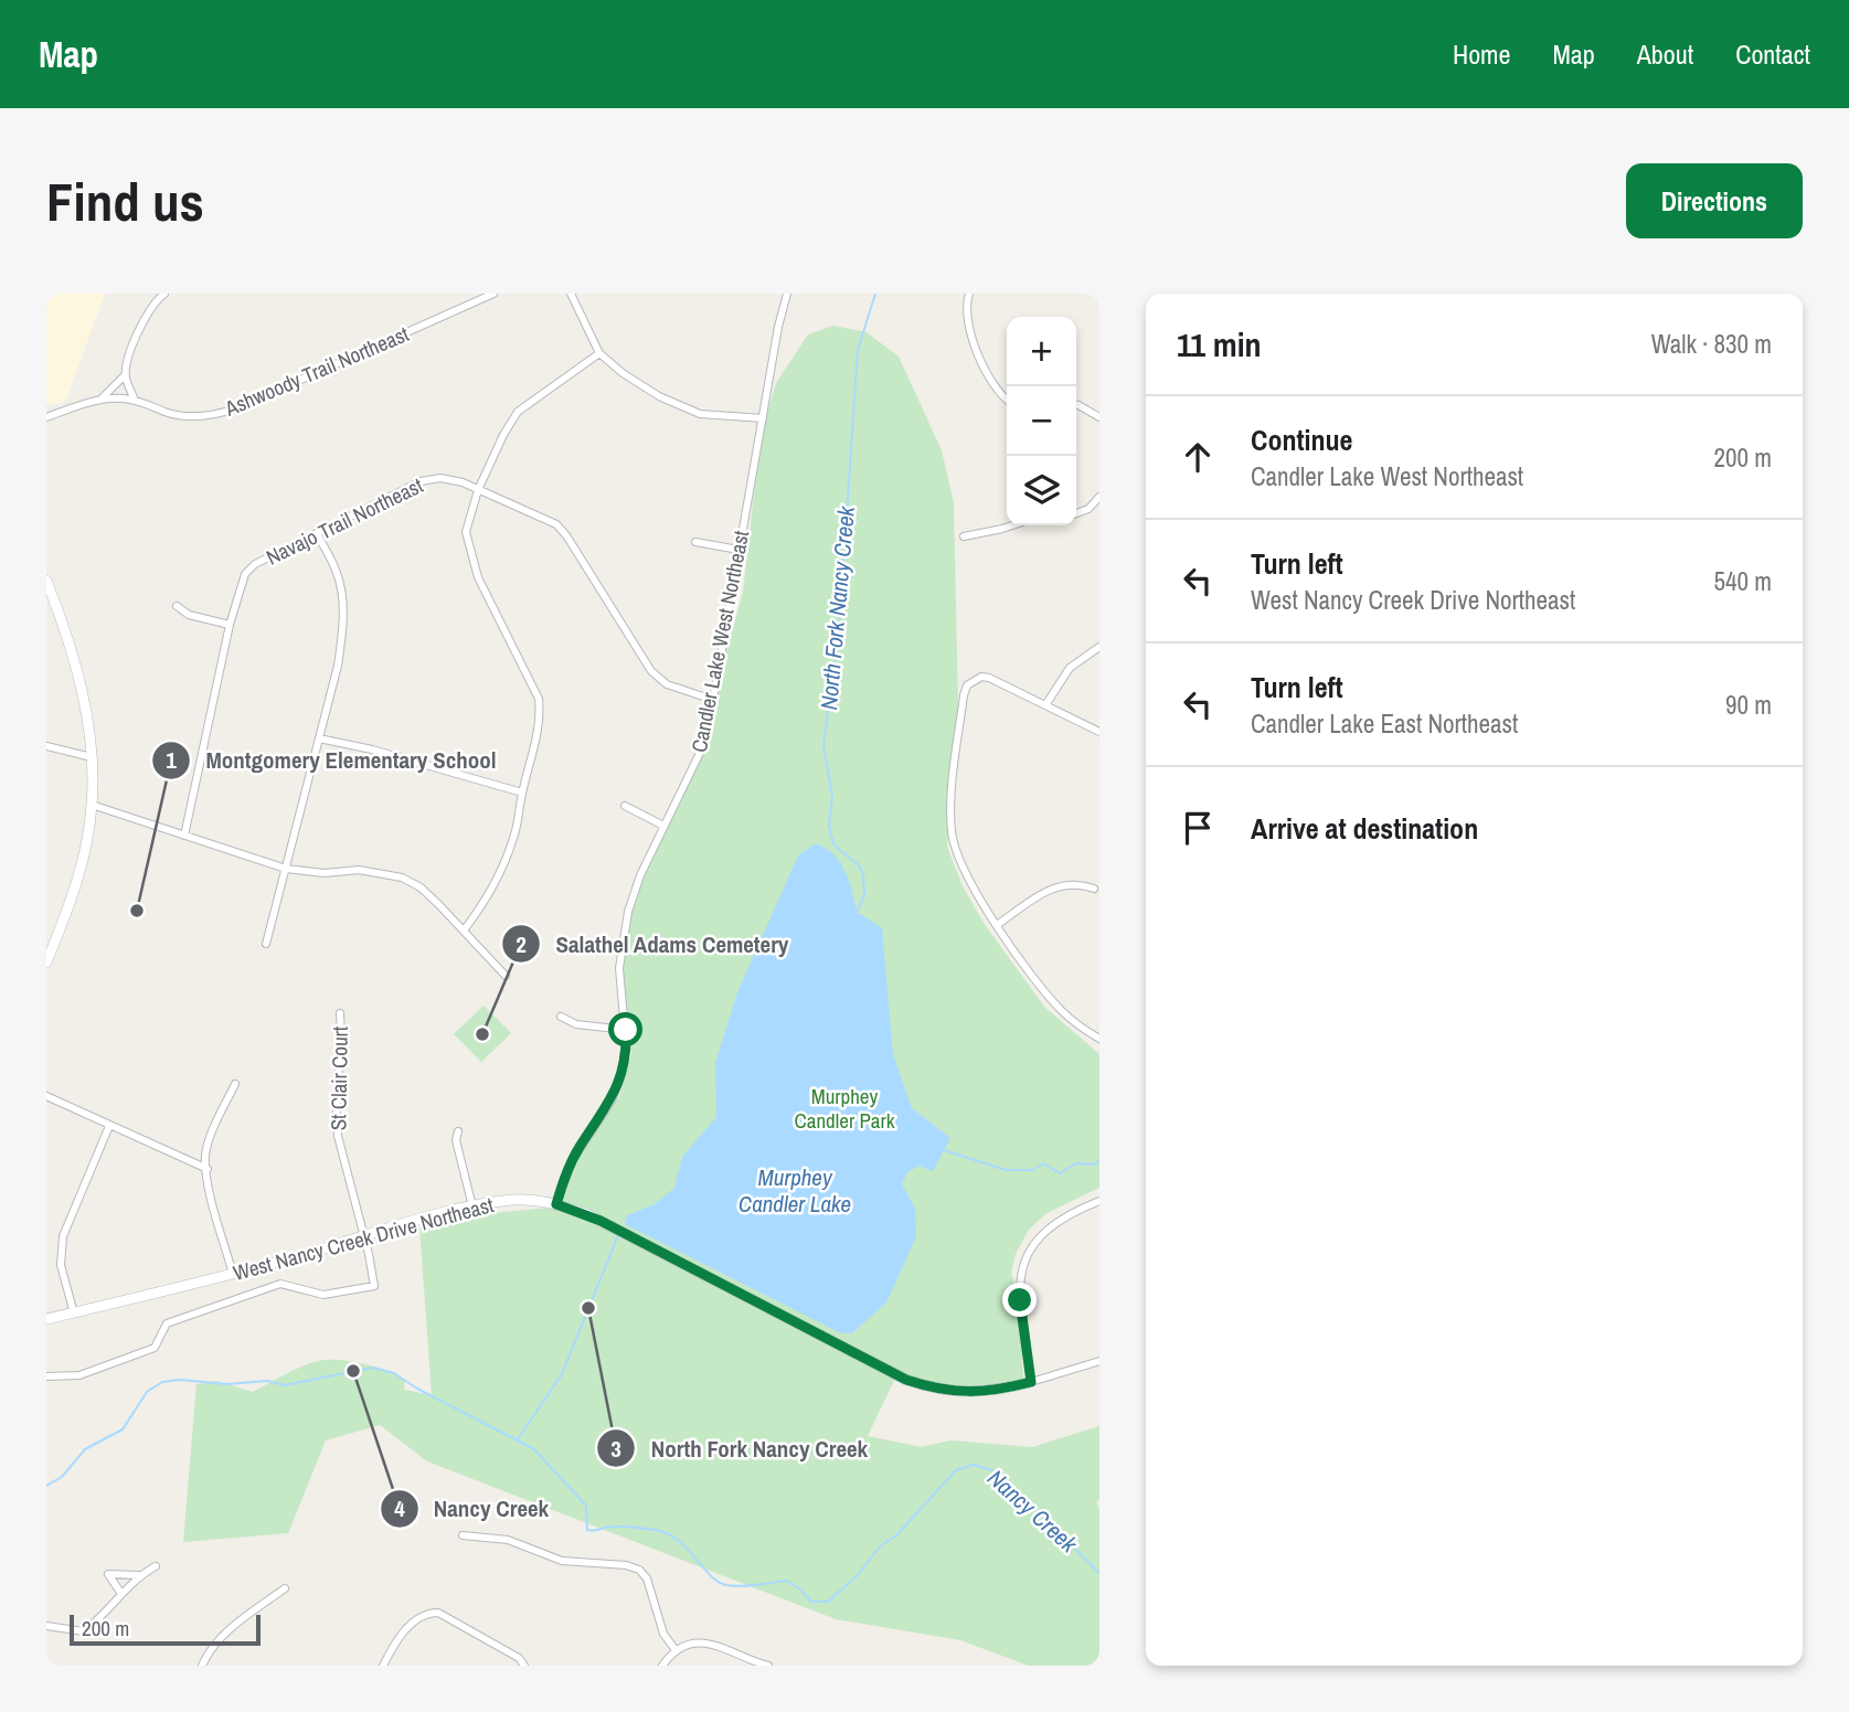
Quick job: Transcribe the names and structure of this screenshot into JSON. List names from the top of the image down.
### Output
{
  "streets": {
    "street": [
      "Ashwoody Trail Northeast",
      "Navajo Trail Northeast",
      "Candler Lake West Northeast",
      "St Clair Court",
      "West Nancy Creek Drive Northeast"
    ]
  },
  "crossings": [
    ["Navajo Trail Northeast", "Candler Lake West Northeast"],
    ["Candler Lake West Northeast", "West Nancy Creek Drive Northeast"],
    ["St Clair Court", "West Nancy Creek Drive Northeast"]
  ],
  "water": ["North Fork Nancy Creek", "Murphey Candler Lake", "Nancy Creek"],
  "parks": ["Murphey Candler Park"],
  "places": [
    "Montgomery Elementary School",
    "Salathel Adams Cemetery",
    "North Fork Nancy Creek",
    "Nancy Creek"
  ],
  "scale_bar": "200 m",
  "page": {
    "header": "Map",
    "nav": [
      "Home",
      "Map",
      "About",
      "Contact"
    ],
    "buttons": "Directions",
    "title": "Find us",
    "heading": ["11 min", "Walk · 830 m"],
    "map_buttons": ["+", "−"],
    "list": [
      ["Continue", "Candler Lake West Northeast", "200 m"],
      ["Turn left", "West Nancy Creek Drive Northeast", "540 m"],
      ["Turn left", "Candler Lake East Northeast", "90 m"],
      "Arrive at destination"
    ],
    "scale": "200 m"
  }
}
